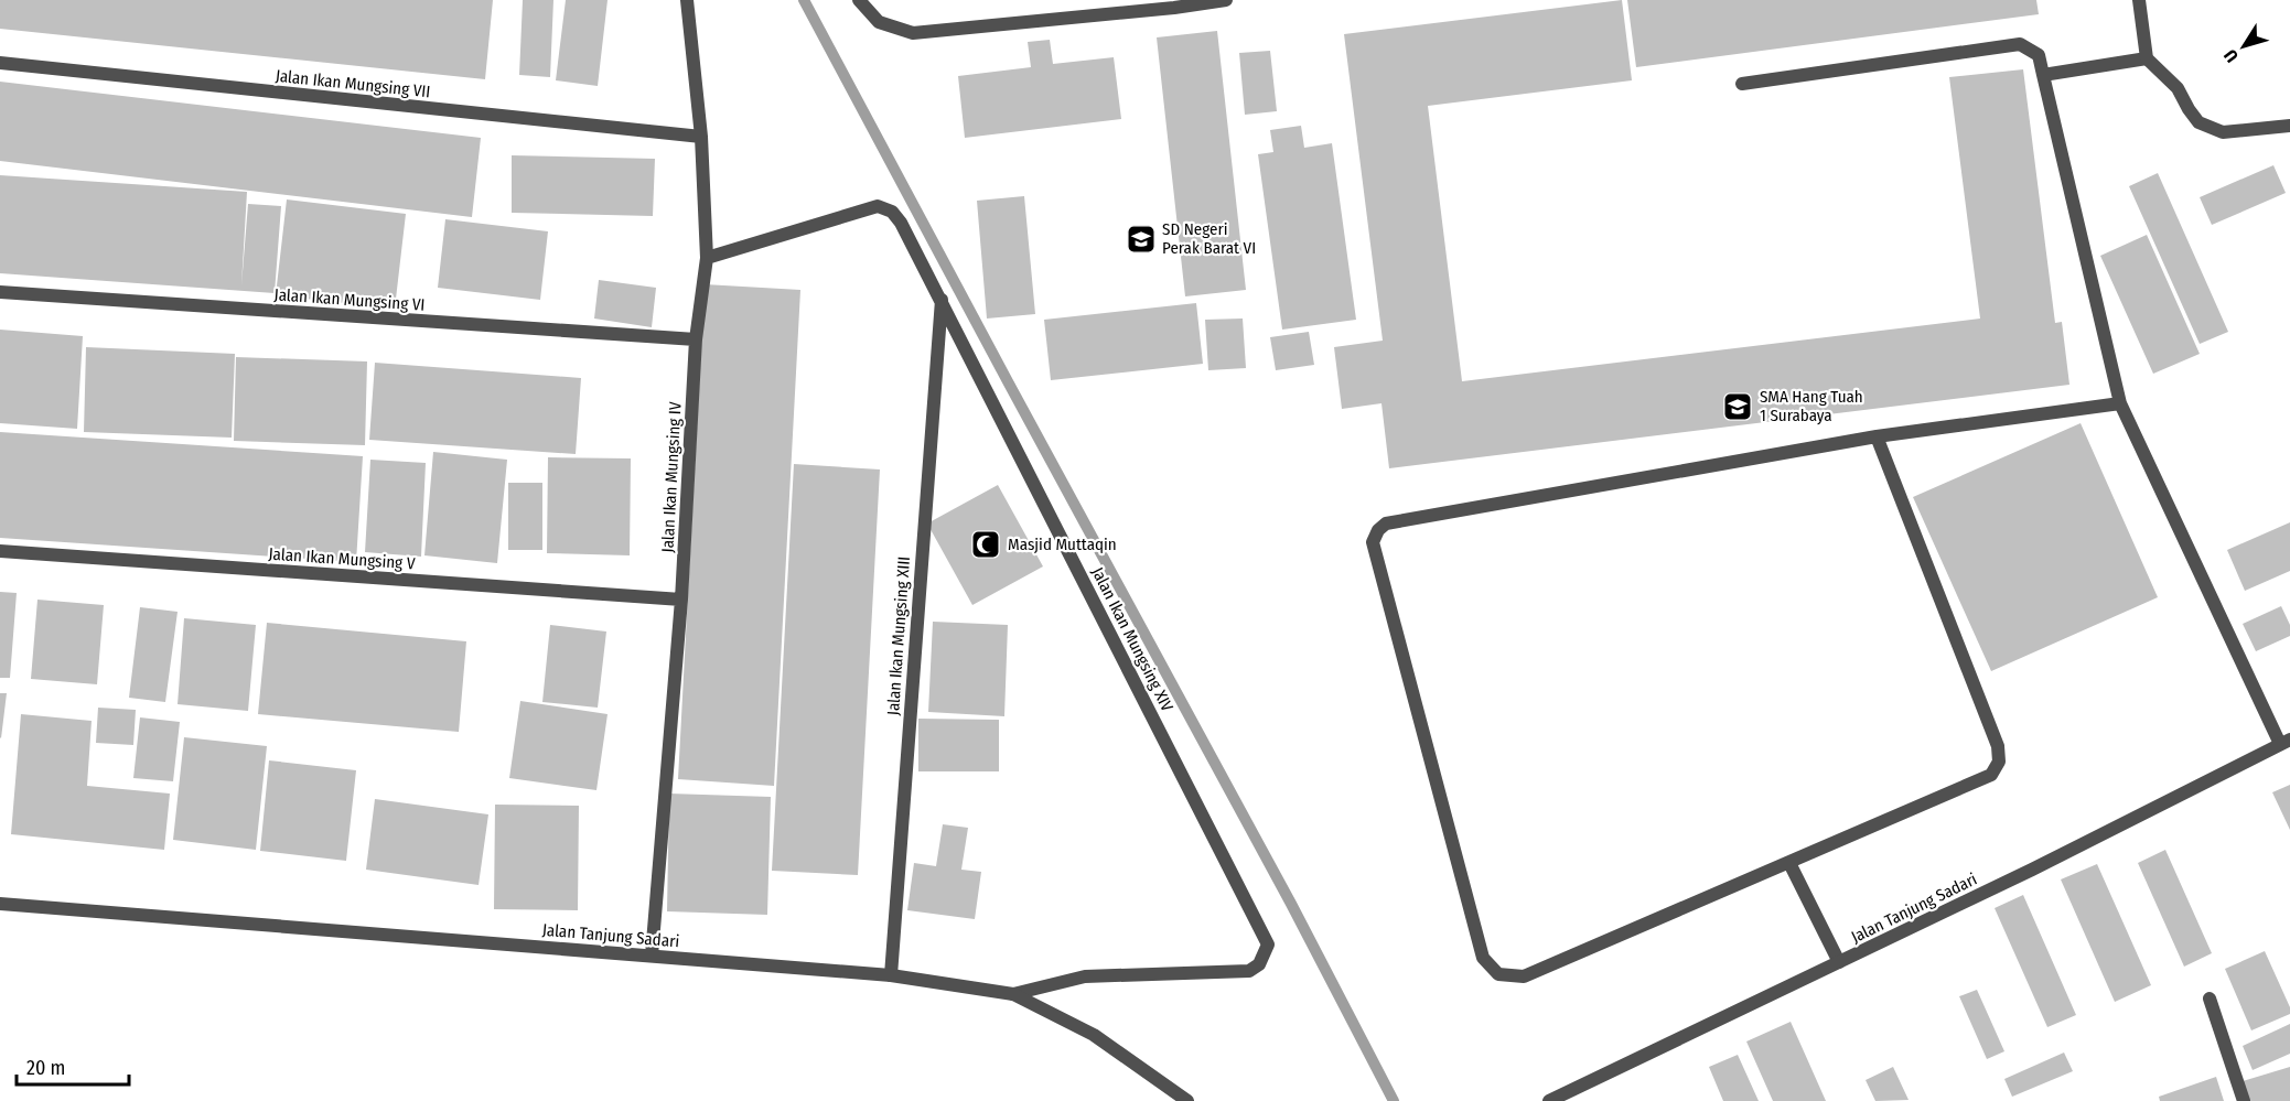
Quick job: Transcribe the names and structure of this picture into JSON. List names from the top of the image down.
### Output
{
  "streets": {
    "street": [
      "Jalan Ikan Mungsing VII",
      "Jalan Ikan Mungsing VI",
      "Jalan Ikan Mungsing IV",
      "Jalan Ikan Mungsing V",
      "Jalan Ikan Mungsing XIII",
      "Jalan Ikan Mungsing XIV",
      "Jalan Tanjung Sadari"
    ]
  },
  "crossings": [
    ["Jalan Ikan Mungsing VII", "Jalan Ikan Mungsing IV"],
    ["Jalan Ikan Mungsing VI", "Jalan Ikan Mungsing IV"],
    ["Jalan Ikan Mungsing IV", "Jalan Ikan Mungsing V"],
    ["Jalan Ikan Mungsing IV", "Jalan Ikan Mungsing XIV"],
    ["Jalan Ikan Mungsing IV", "Jalan Tanjung Sadari"],
    ["Jalan Ikan Mungsing XIII", "Jalan Ikan Mungsing XIV"],
    ["Jalan Ikan Mungsing XIII", "Jalan Tanjung Sadari"],
    ["Jalan Ikan Mungsing XIV", "Jalan Tanjung Sadari"]
  ],
  "places": {
    "school or university": ["SD Negeri Perak Barat VI", "SMA Hang Tuah 1 Surabaya"],
    "mosque": ["Masjid Muttaqin"]
  },
  "scale_bar": "20 m",
  "north": "bottom left"
}
